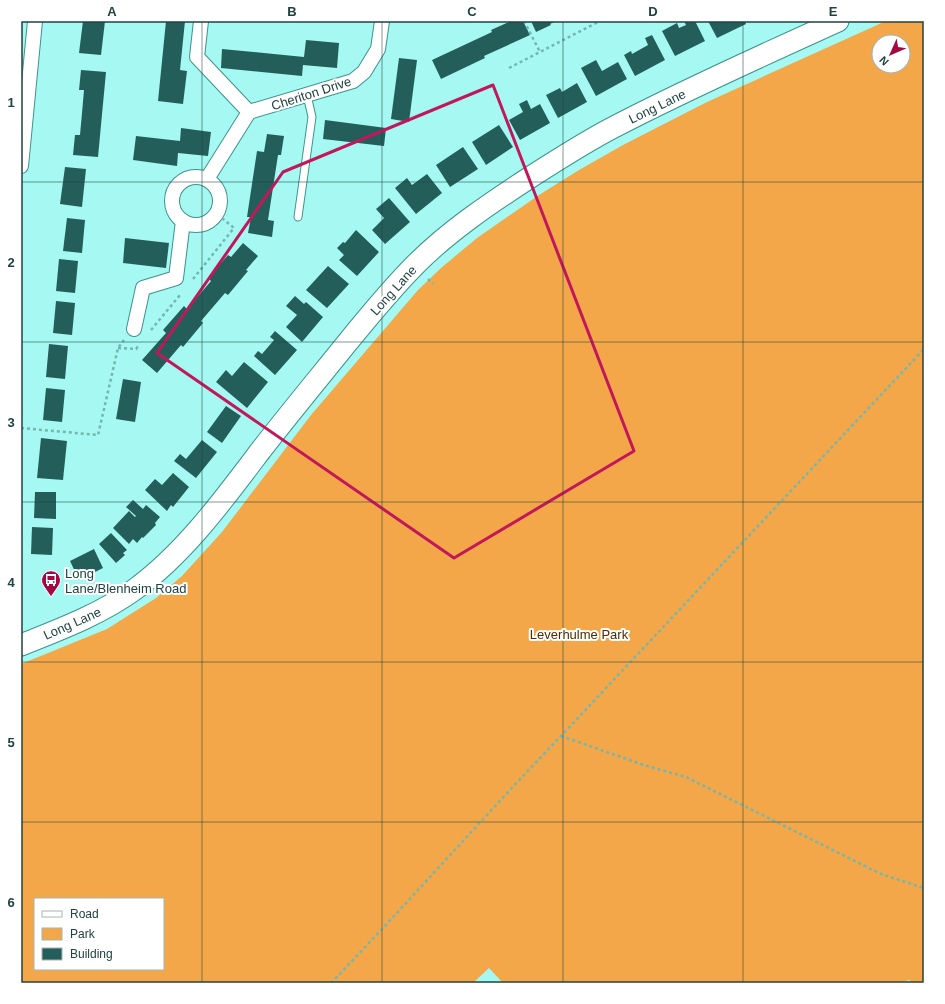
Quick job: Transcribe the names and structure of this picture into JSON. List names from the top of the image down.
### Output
{
  "streets": {
    "street": ["Cheriton Drive", "Long Lane"]
  },
  "parks": ["Leverhulme Park"],
  "places": {
    "bus stop": ["Long Lane/Blenheim Road"]
  },
  "legend": ["Road", "Park", "Building"],
  "north": "bottom left",
  "grid": {
    "columns": [
      "A",
      "B",
      "C",
      "D",
      "E"
    ],
    "rows": [
      "1",
      "2",
      "3",
      "4",
      "5",
      "6"
    ]
  }
}
